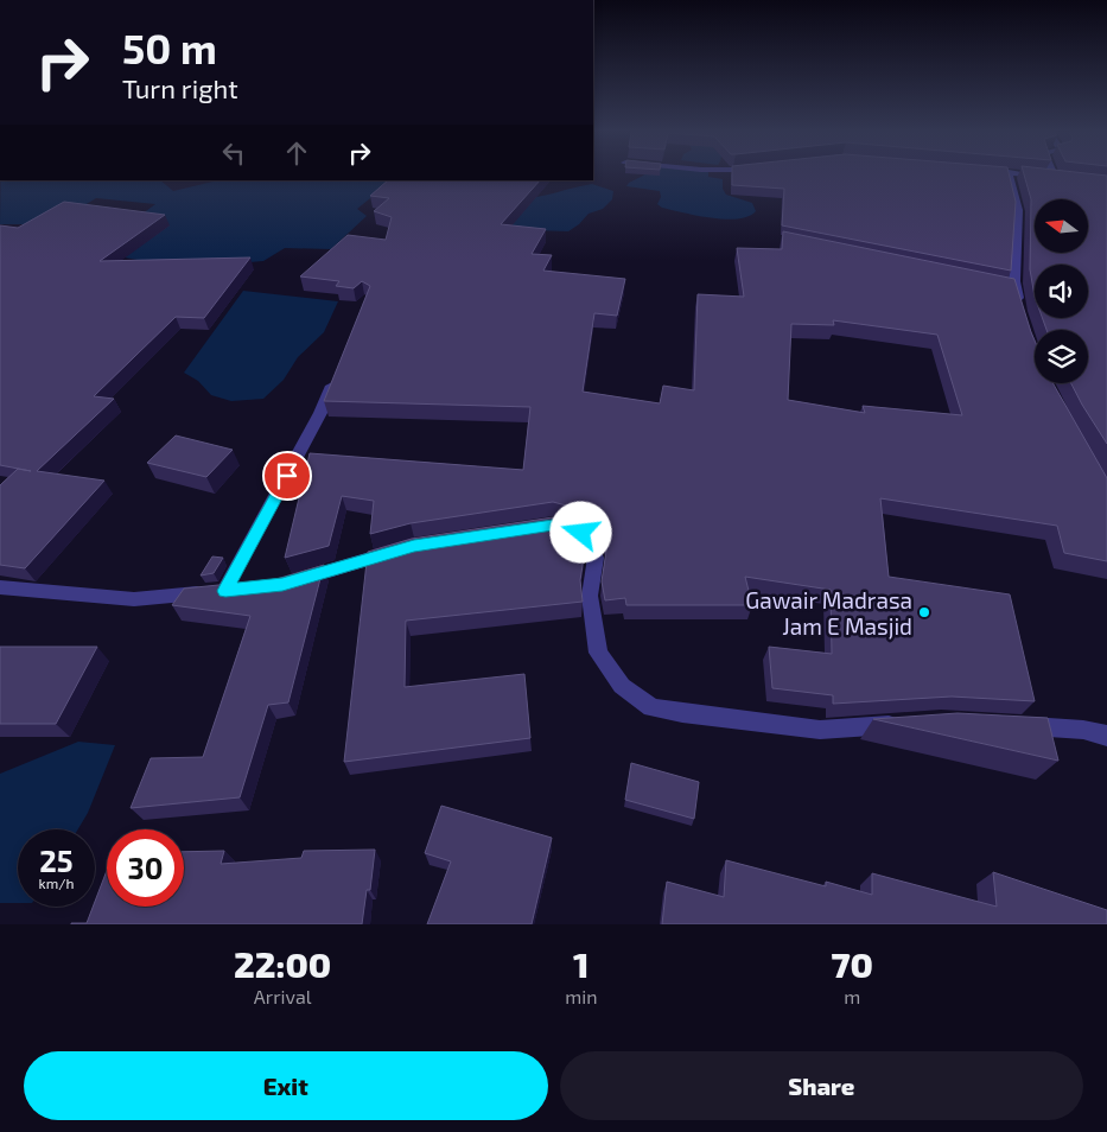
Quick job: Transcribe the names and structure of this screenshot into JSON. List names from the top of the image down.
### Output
{
  "places": ["Gawair Madrasa Jam E Masjid"],
  "north": "left",
  "page": {
    "turn": ["50 m", "Turn right"],
    "speed": "25 km/h",
    "limit": "30",
    "eta": [
      "22:00",
      "Arrival",
      "1",
      "min",
      "70",
      "m"
    ],
    "buttons": ["Exit", "Share"]
  }
}
